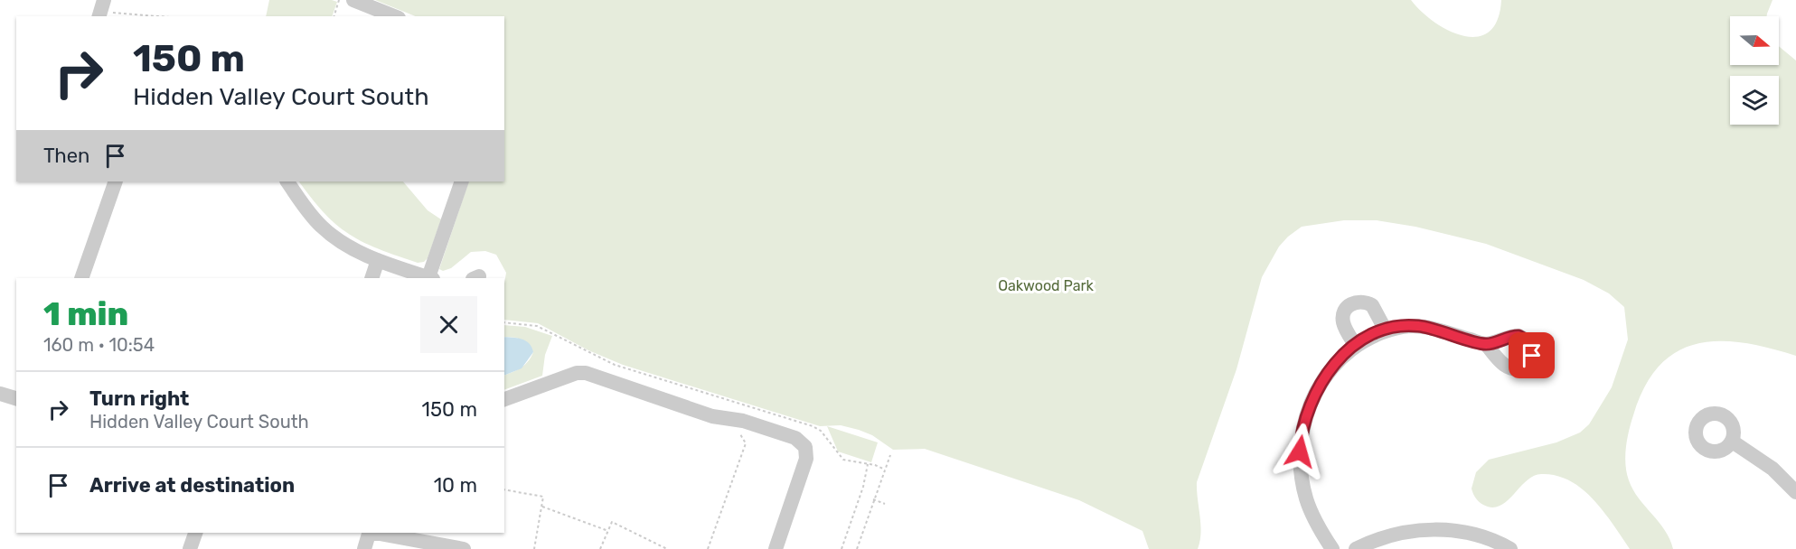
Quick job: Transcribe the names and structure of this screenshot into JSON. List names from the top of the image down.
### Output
{
  "parks": ["Oakwood Park"],
  "north": "right",
  "page": {
    "turn": ["150 m", "Hidden Valley Court South"],
    "then": "Then",
    "heading": ["1 min", "160 m · 10:54"],
    "list": [
      {
        "name": "Turn right",
        "note": "Hidden Valley Court South",
        "value": "150 m"
      },
      {
        "name": "Arrive at destination",
        "value": "10 m"
      }
    ]
  }
}
